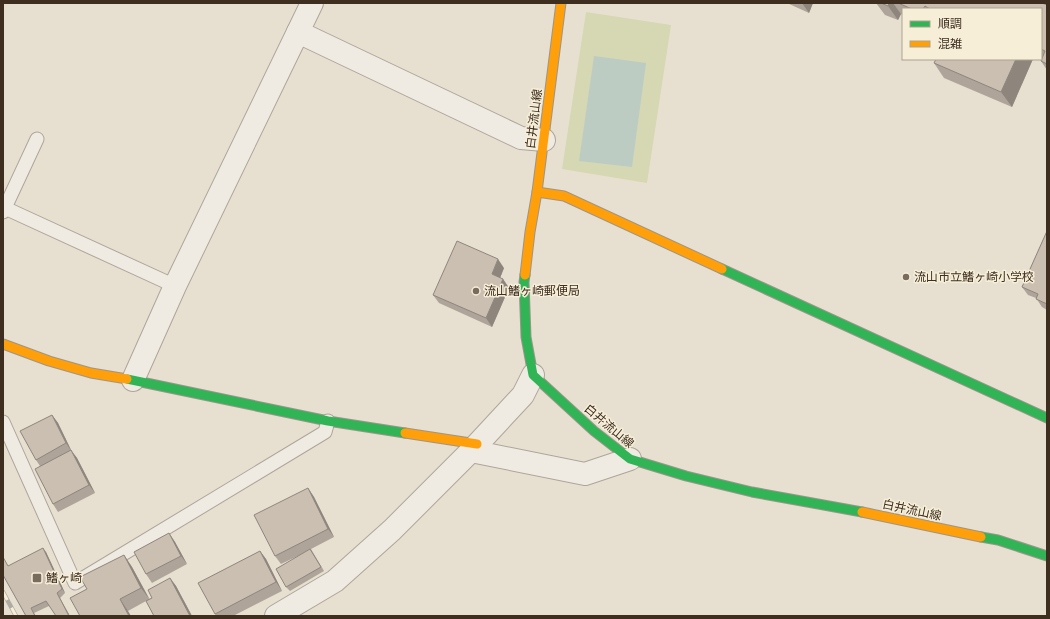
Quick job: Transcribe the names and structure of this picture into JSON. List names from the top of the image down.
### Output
{
  "streets": {
    "street": ["白井流山線"]
  },
  "places": {
    "other": ["流山市立鰭ヶ崎小学校", "流山鰭ヶ崎郵便局"],
    "transit": ["鰭ヶ崎"]
  },
  "legend": ["順調", "混雑"]
}
